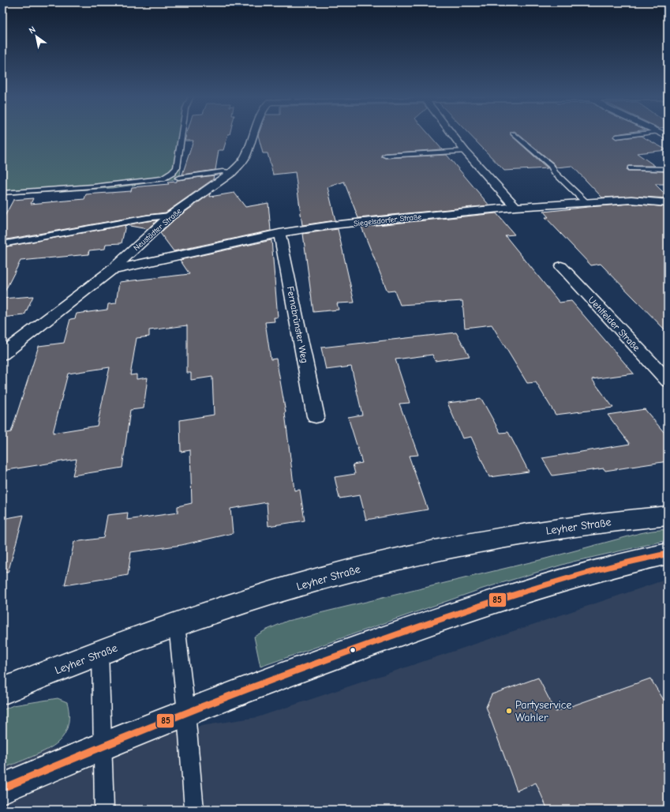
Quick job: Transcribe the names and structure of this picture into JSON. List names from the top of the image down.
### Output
{
  "streets": {
    "street": [
      "Siegelsdorfer Straße",
      "Neustädter Straße",
      "Uehlfelder Straße",
      "Fernabrünster Weg",
      "Leyher Straße"
    ]
  },
  "crossings": [
    ["Siegelsdorfer Straße", "Neustädter Straße"],
    ["Siegelsdorfer Straße", "Fernabrünster Weg"]
  ],
  "places": ["Partyservice Wahler"],
  "lines": ["transit line 85"],
  "north": "top left"
}
